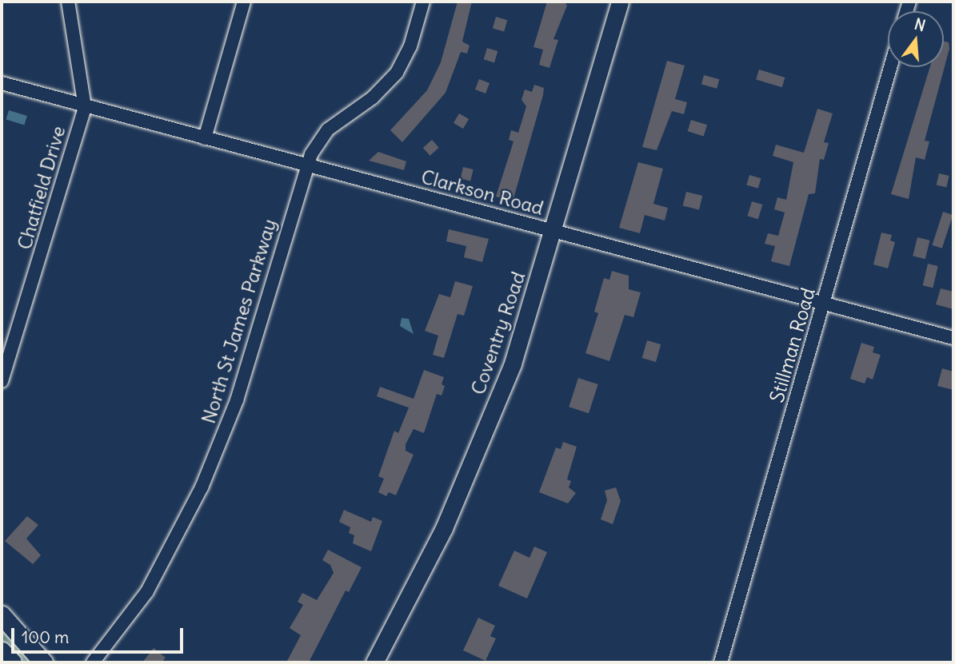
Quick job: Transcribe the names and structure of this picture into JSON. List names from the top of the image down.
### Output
{
  "streets": {
    "street": [
      "Chatfield Drive",
      "Clarkson Road",
      "North St James Parkway",
      "Coventry Road",
      "Stillman Road"
    ]
  },
  "crossings": [
    ["Chatfield Drive", "Clarkson Road"],
    ["Clarkson Road", "North St James Parkway"],
    ["Clarkson Road", "Coventry Road"],
    ["Clarkson Road", "Stillman Road"]
  ],
  "scale_bar": "100 m",
  "north": "top"
}
